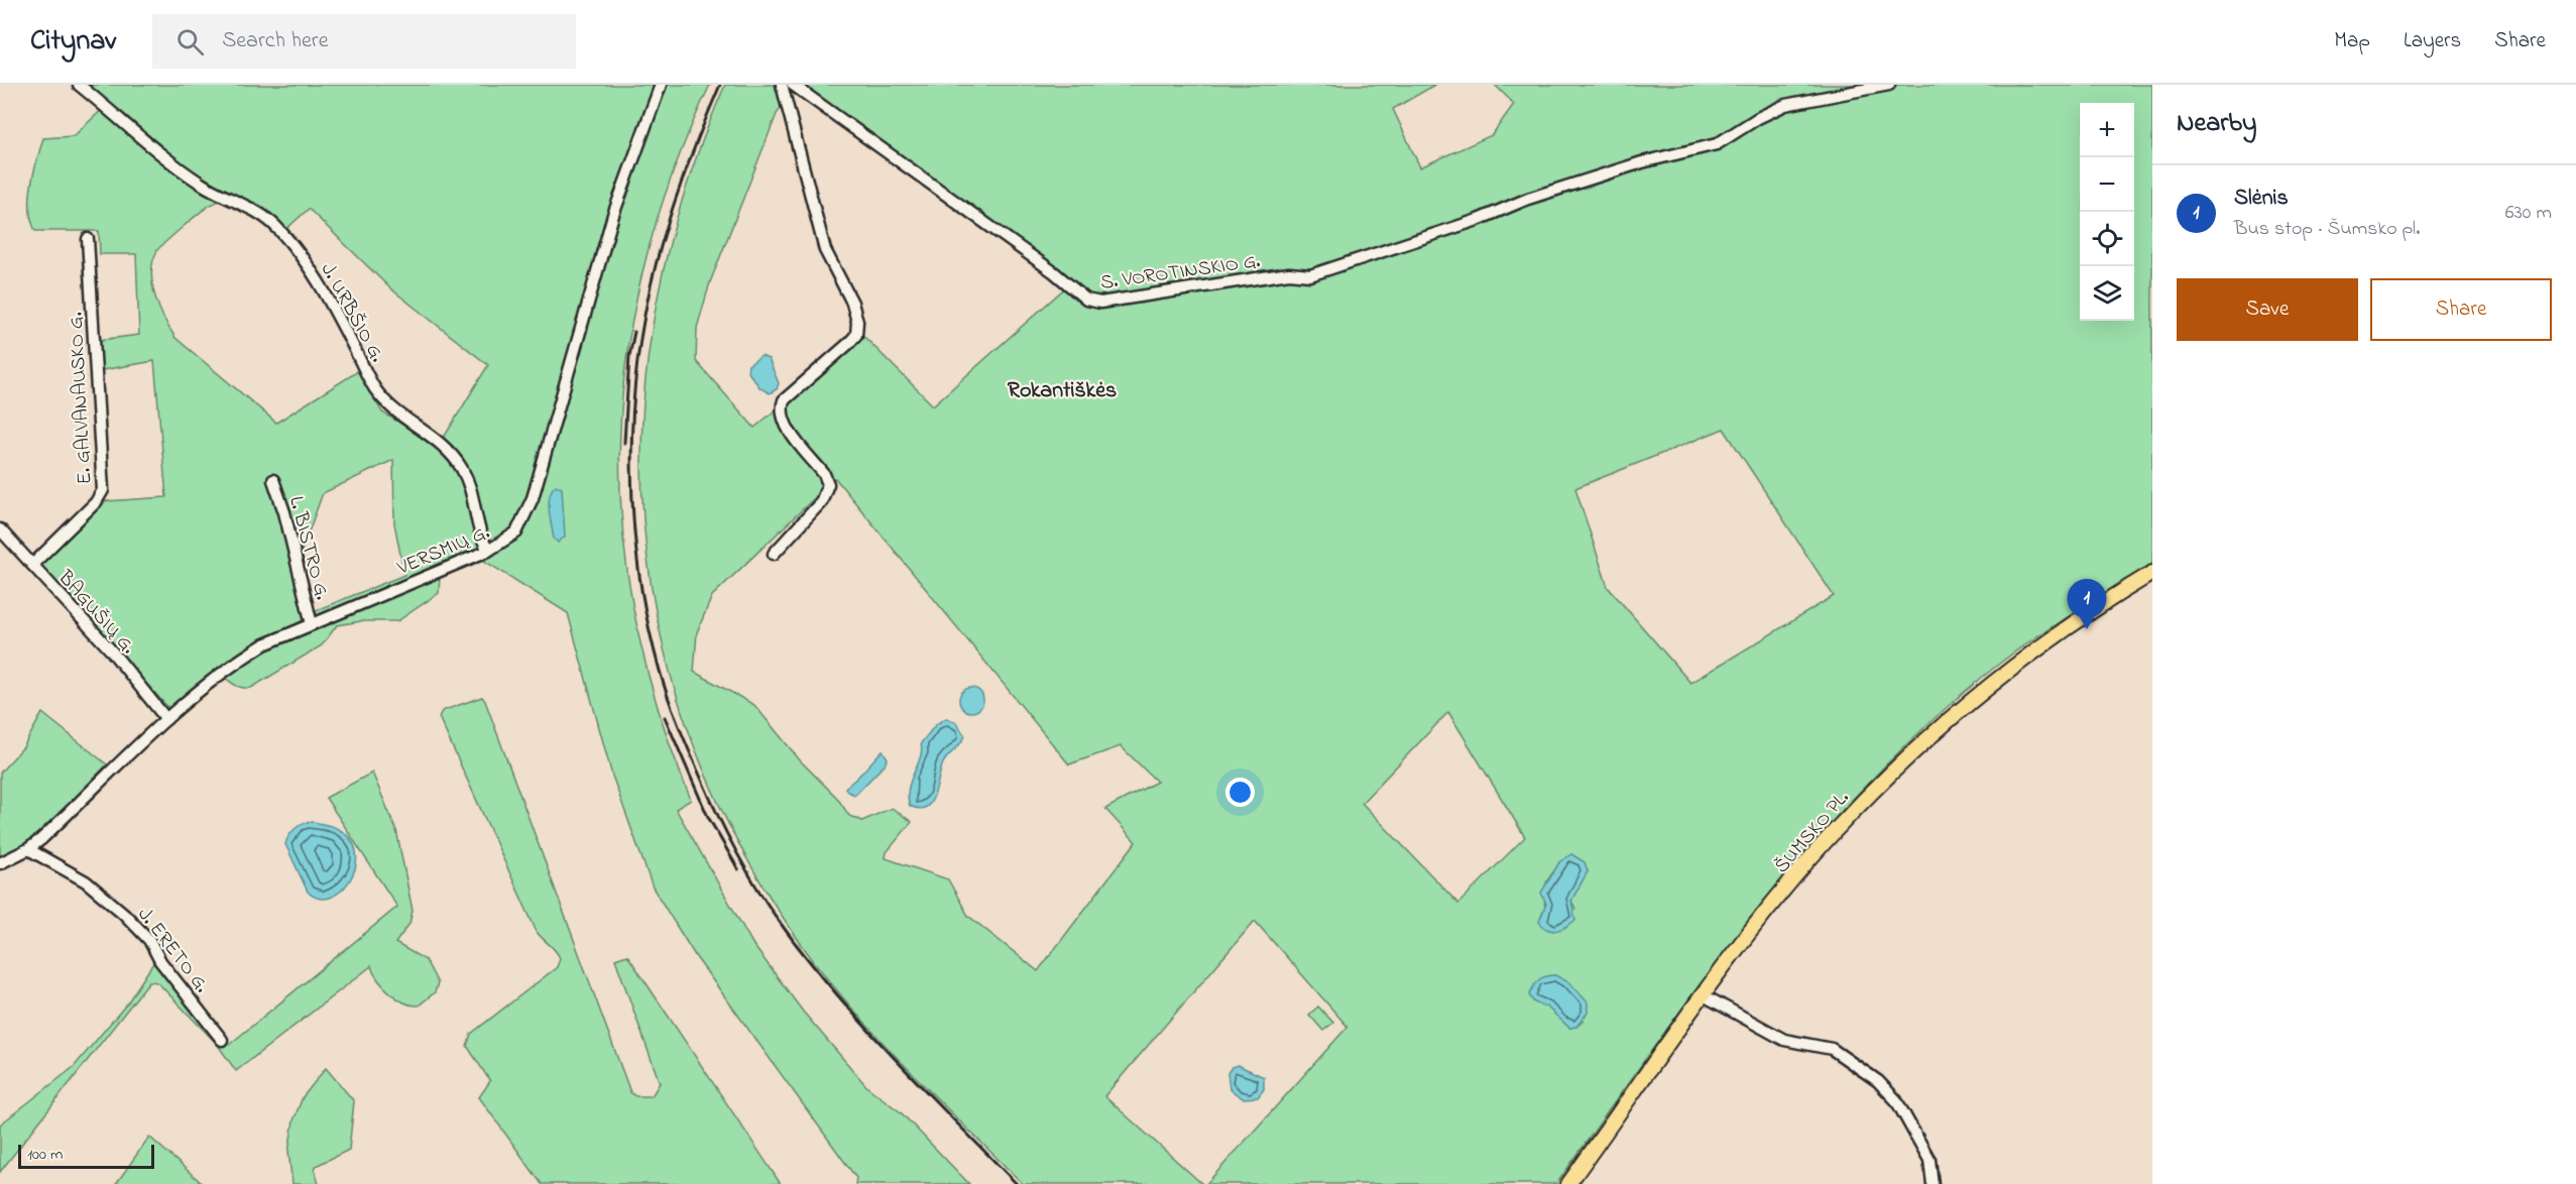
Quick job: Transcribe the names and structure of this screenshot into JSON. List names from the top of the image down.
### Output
{
  "streets": {
    "main road": ["ŠUMSKO PL."],
    "street": [
      "S. VOROTINSKIO G.",
      "J. URBŠIO G.",
      "E. GALVANAUSKO G.",
      "L. BISTRO G.",
      "VERSMIŲ G.",
      "BAGUŠIŲ G.",
      "J. ERETO G."
    ]
  },
  "crossings": [
    ["J. URBŠIO G.", "VERSMIŲ G."],
    ["E. GALVANAUSKO G.", "BAGUŠIŲ G."],
    ["L. BISTRO G.", "VERSMIŲ G."],
    ["VERSMIŲ G.", "BAGUŠIŲ G."],
    ["VERSMIŲ G.", "J. ERETO G."]
  ],
  "districts": ["Rokantiškės"],
  "scale_bar": "100 m",
  "page": {
    "header": "Citynav",
    "search": "Search here",
    "nav": ["Map", "Layers", "Share"],
    "heading": "Nearby",
    "map_buttons": ["+", "−"],
    "list": [
      {
        "mark": "1",
        "name": "Slėnis",
        "note": "Bus stop · Šumsko pl.",
        "value": "630 m"
      }
    ],
    "buttons": ["Save", "Share"],
    "pins": "1",
    "scale": "100 m"
  }
}
